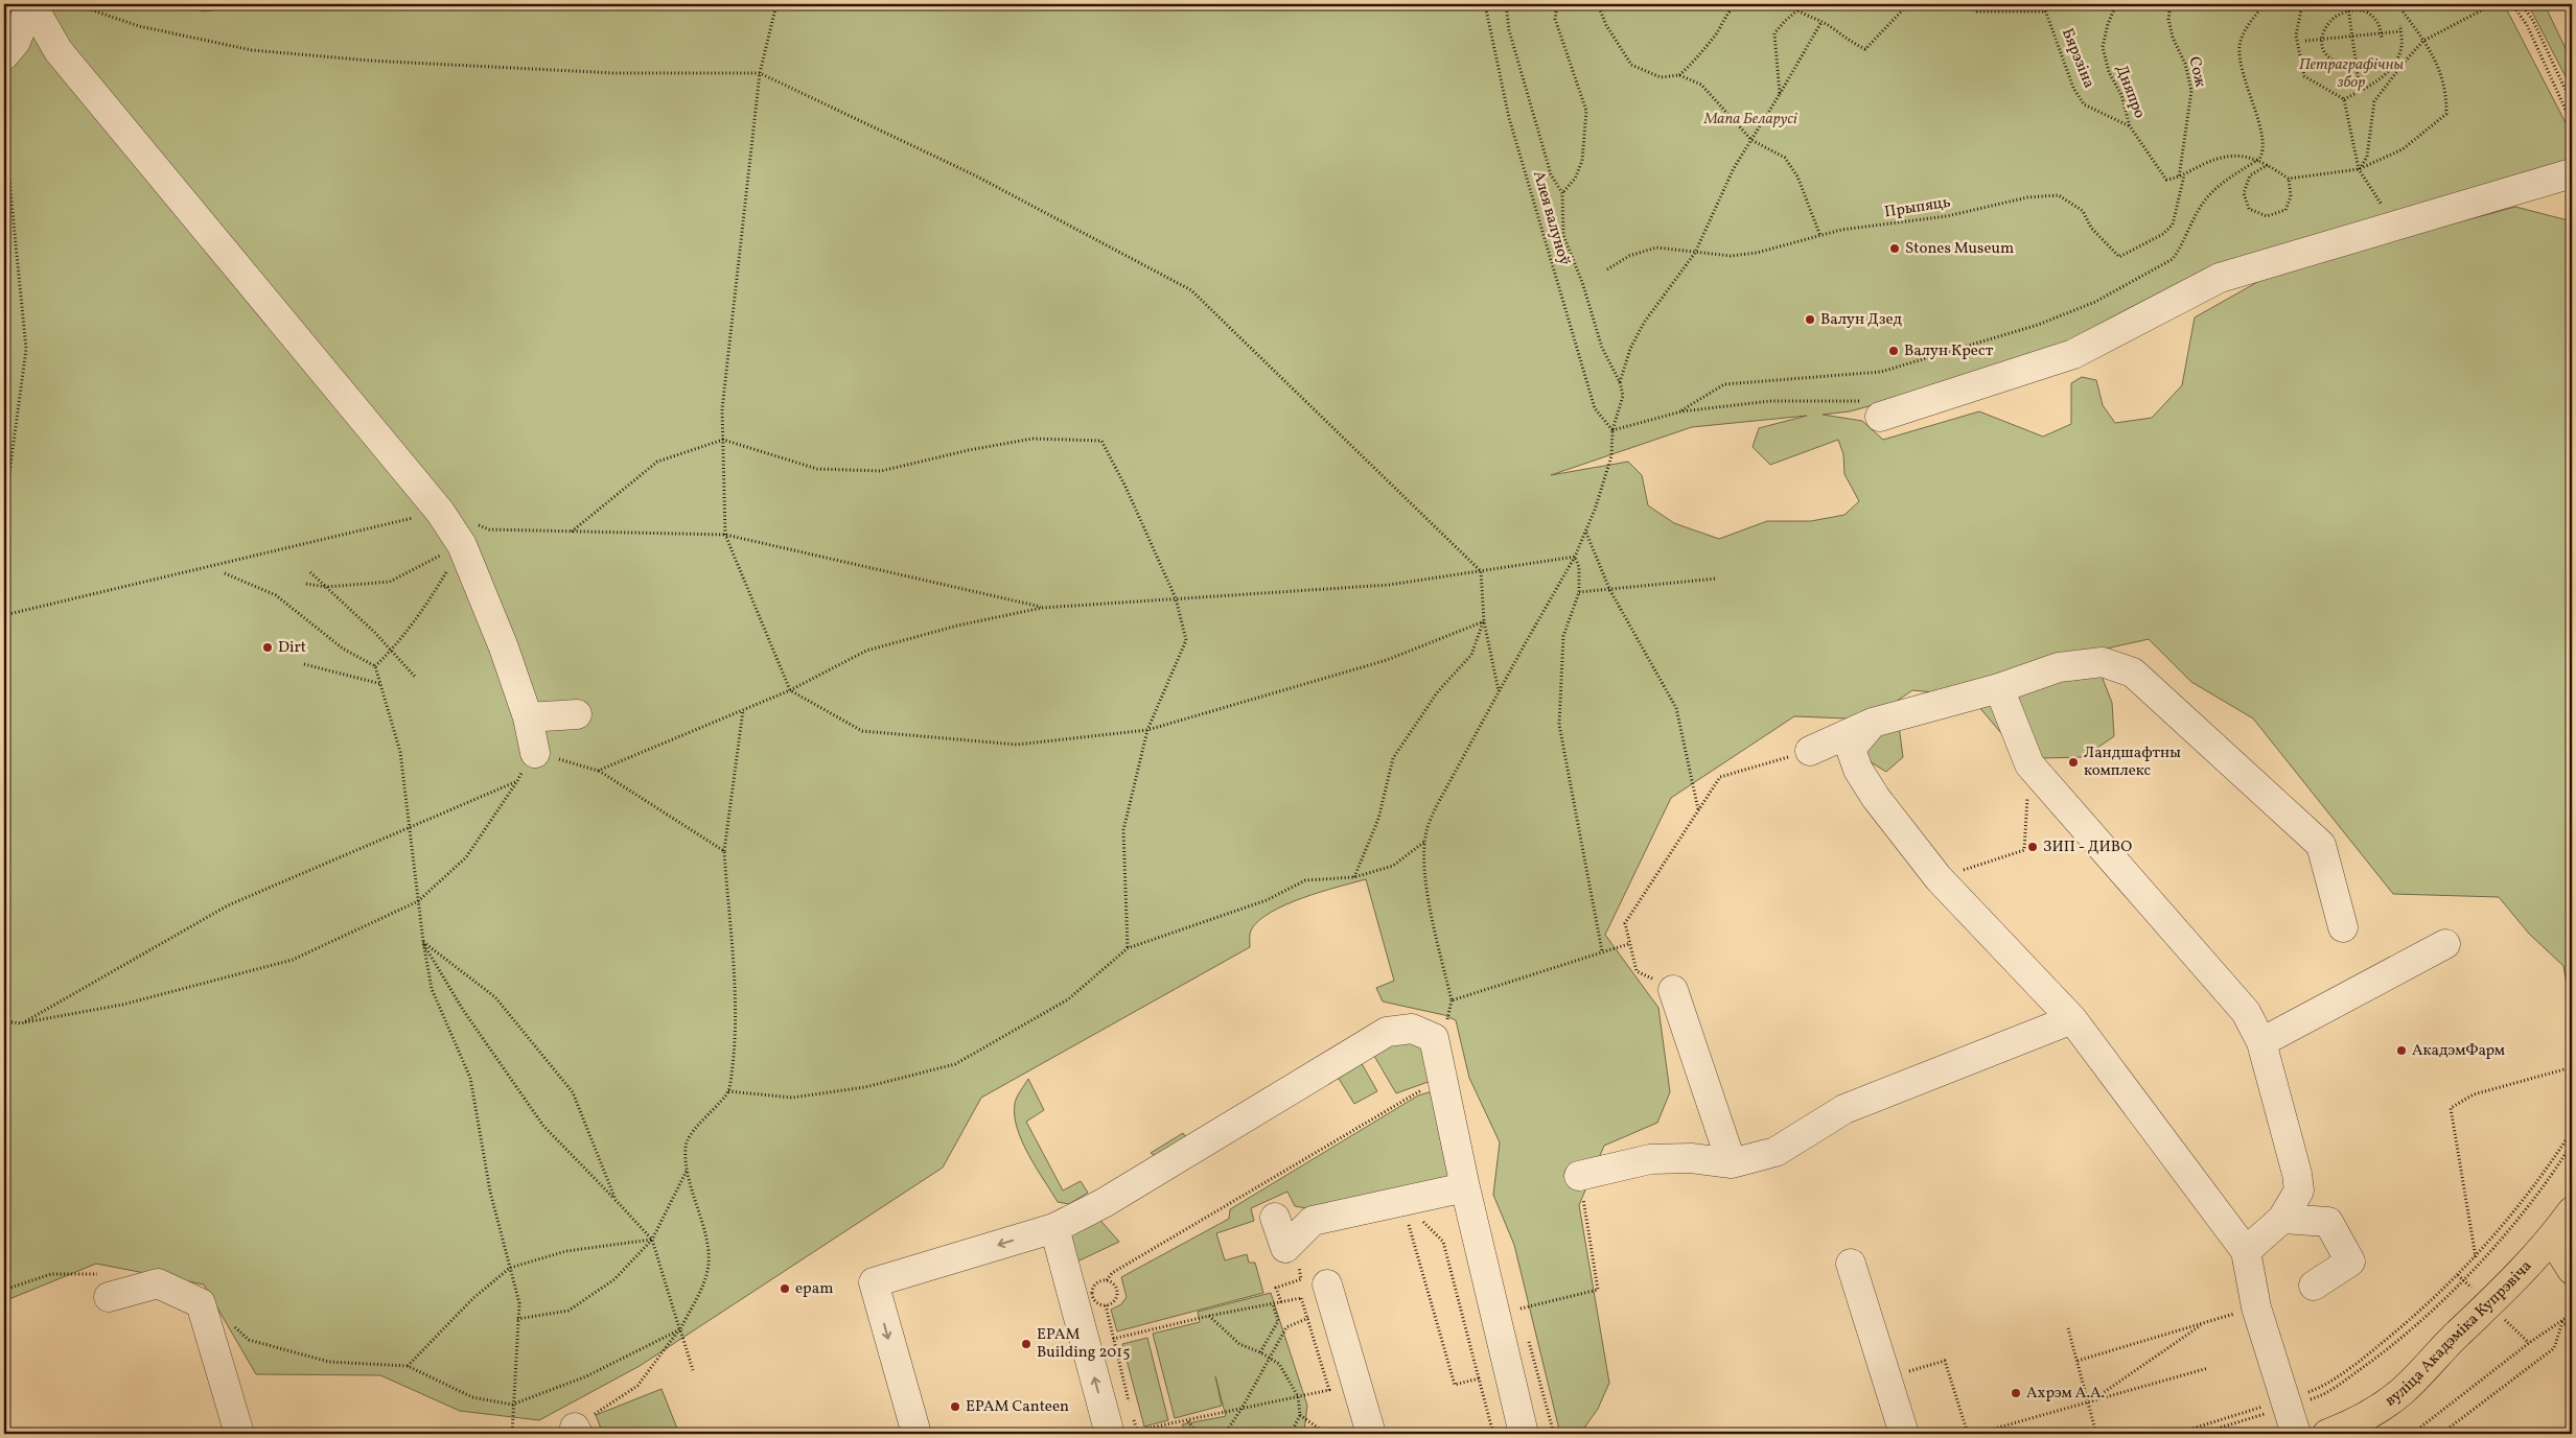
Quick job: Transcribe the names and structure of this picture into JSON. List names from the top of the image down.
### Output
{
  "streets": {
    "main road": ["вуліца Акадэміка Купрэвіча"],
    "path": [
      "Бярэзіна",
      "Сож",
      "Дняпро",
      "Прыпяць",
      "Алея валуноў"
    ]
  },
  "crossings": [
    ["Бярэзіна", "Дняпро"],
    ["Сож", "Дняпро"]
  ],
  "parks": ["Петраграфічны збор", "Мапа Беларусі"],
  "places": [
    "Stones Museum",
    "Валун Дзед",
    "Валун Крест",
    "Dirt",
    "Ландшафтны комплекс",
    "ЗИП - ДИВО",
    "АкадэмФарм",
    "epam",
    "EPAM Building 2015",
    "Ахрэм А.А.",
    "EPAM Canteen"
  ]
}
